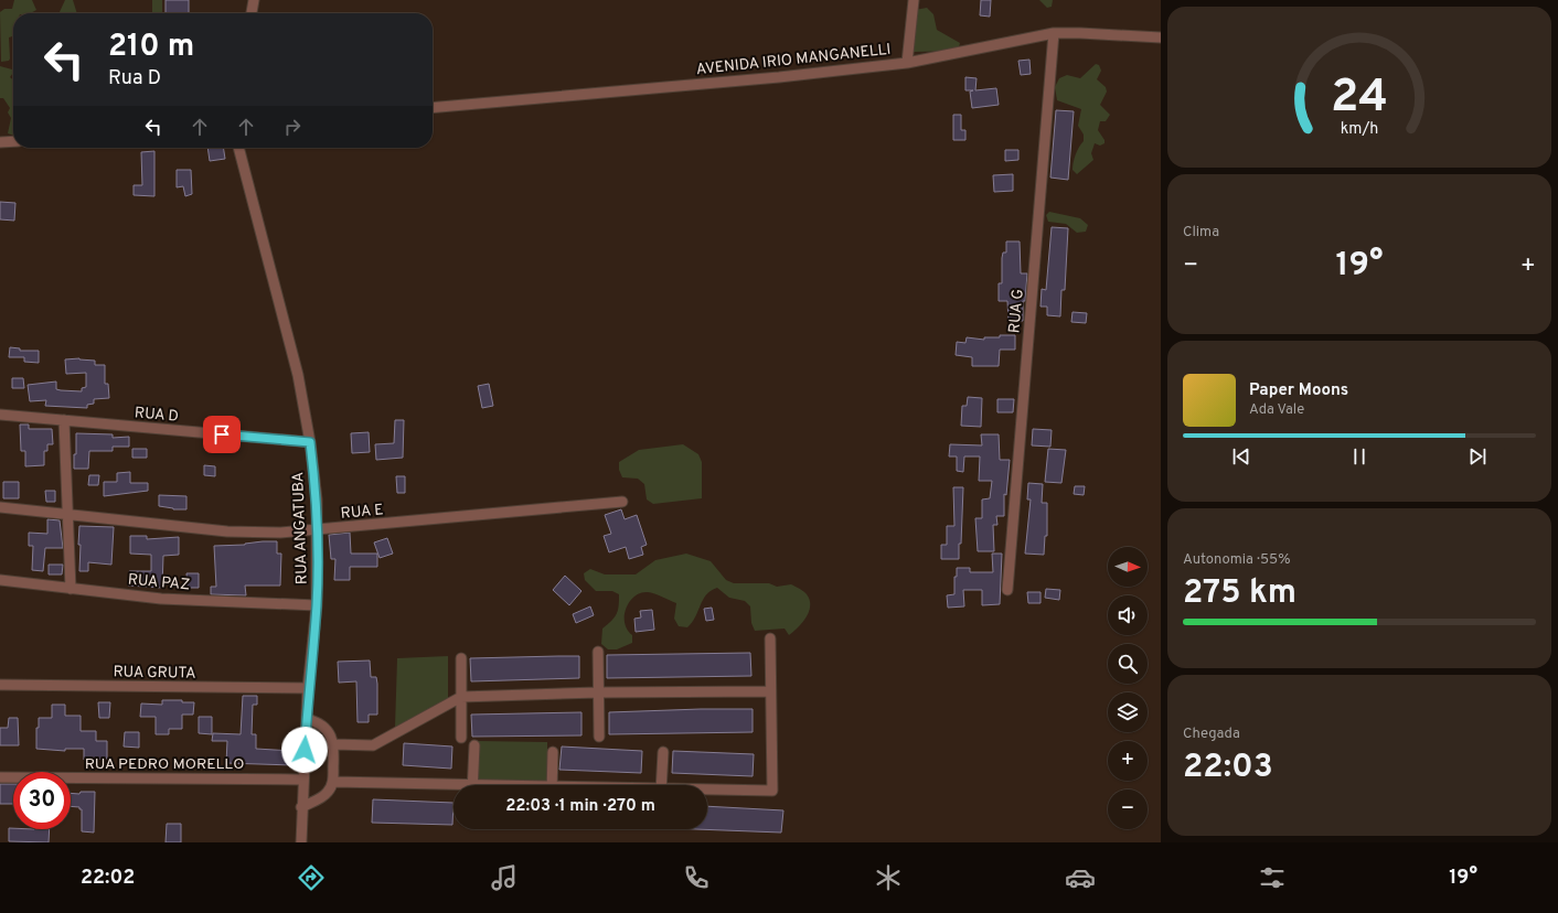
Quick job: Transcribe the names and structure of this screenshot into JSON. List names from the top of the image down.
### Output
{
  "streets": {
    "street": [
      "AVENIDA IRIO MANGANELLI",
      "RUA G",
      "RUA D",
      "RUA E",
      "RUA ANGATUBA",
      "RUA PAZ",
      "RUA GRUTA",
      "RUA PEDRO MORELLO"
    ]
  },
  "crossings": [
    ["AVENIDA IRIO MANGANELLI", "RUA G"],
    ["RUA D", "RUA ANGATUBA"],
    ["RUA E", "RUA ANGATUBA"],
    ["RUA ANGATUBA", "RUA PAZ"],
    ["RUA ANGATUBA", "RUA GRUTA"],
    ["RUA ANGATUBA", "RUA PEDRO MORELLO"]
  ],
  "north": "right",
  "page": {
    "turn": ["210 m", "Rua D"],
    "tile": [
      "Clima",
      ["Autonomia · 55%", "275 km"],
      ["Chegada", "22:03"]
    ],
    "heat": ["−", "19°", "+"],
    "song": ["Paper Moons", "Ada Vale"],
    "map_buttons": ["+", "−"],
    "limit": "30",
    "trip": "22:03 · 1 min · 270 m",
    "tabs": ["22:02", "19°"],
    "gauge": ["24", "km/h"]
  }
}
